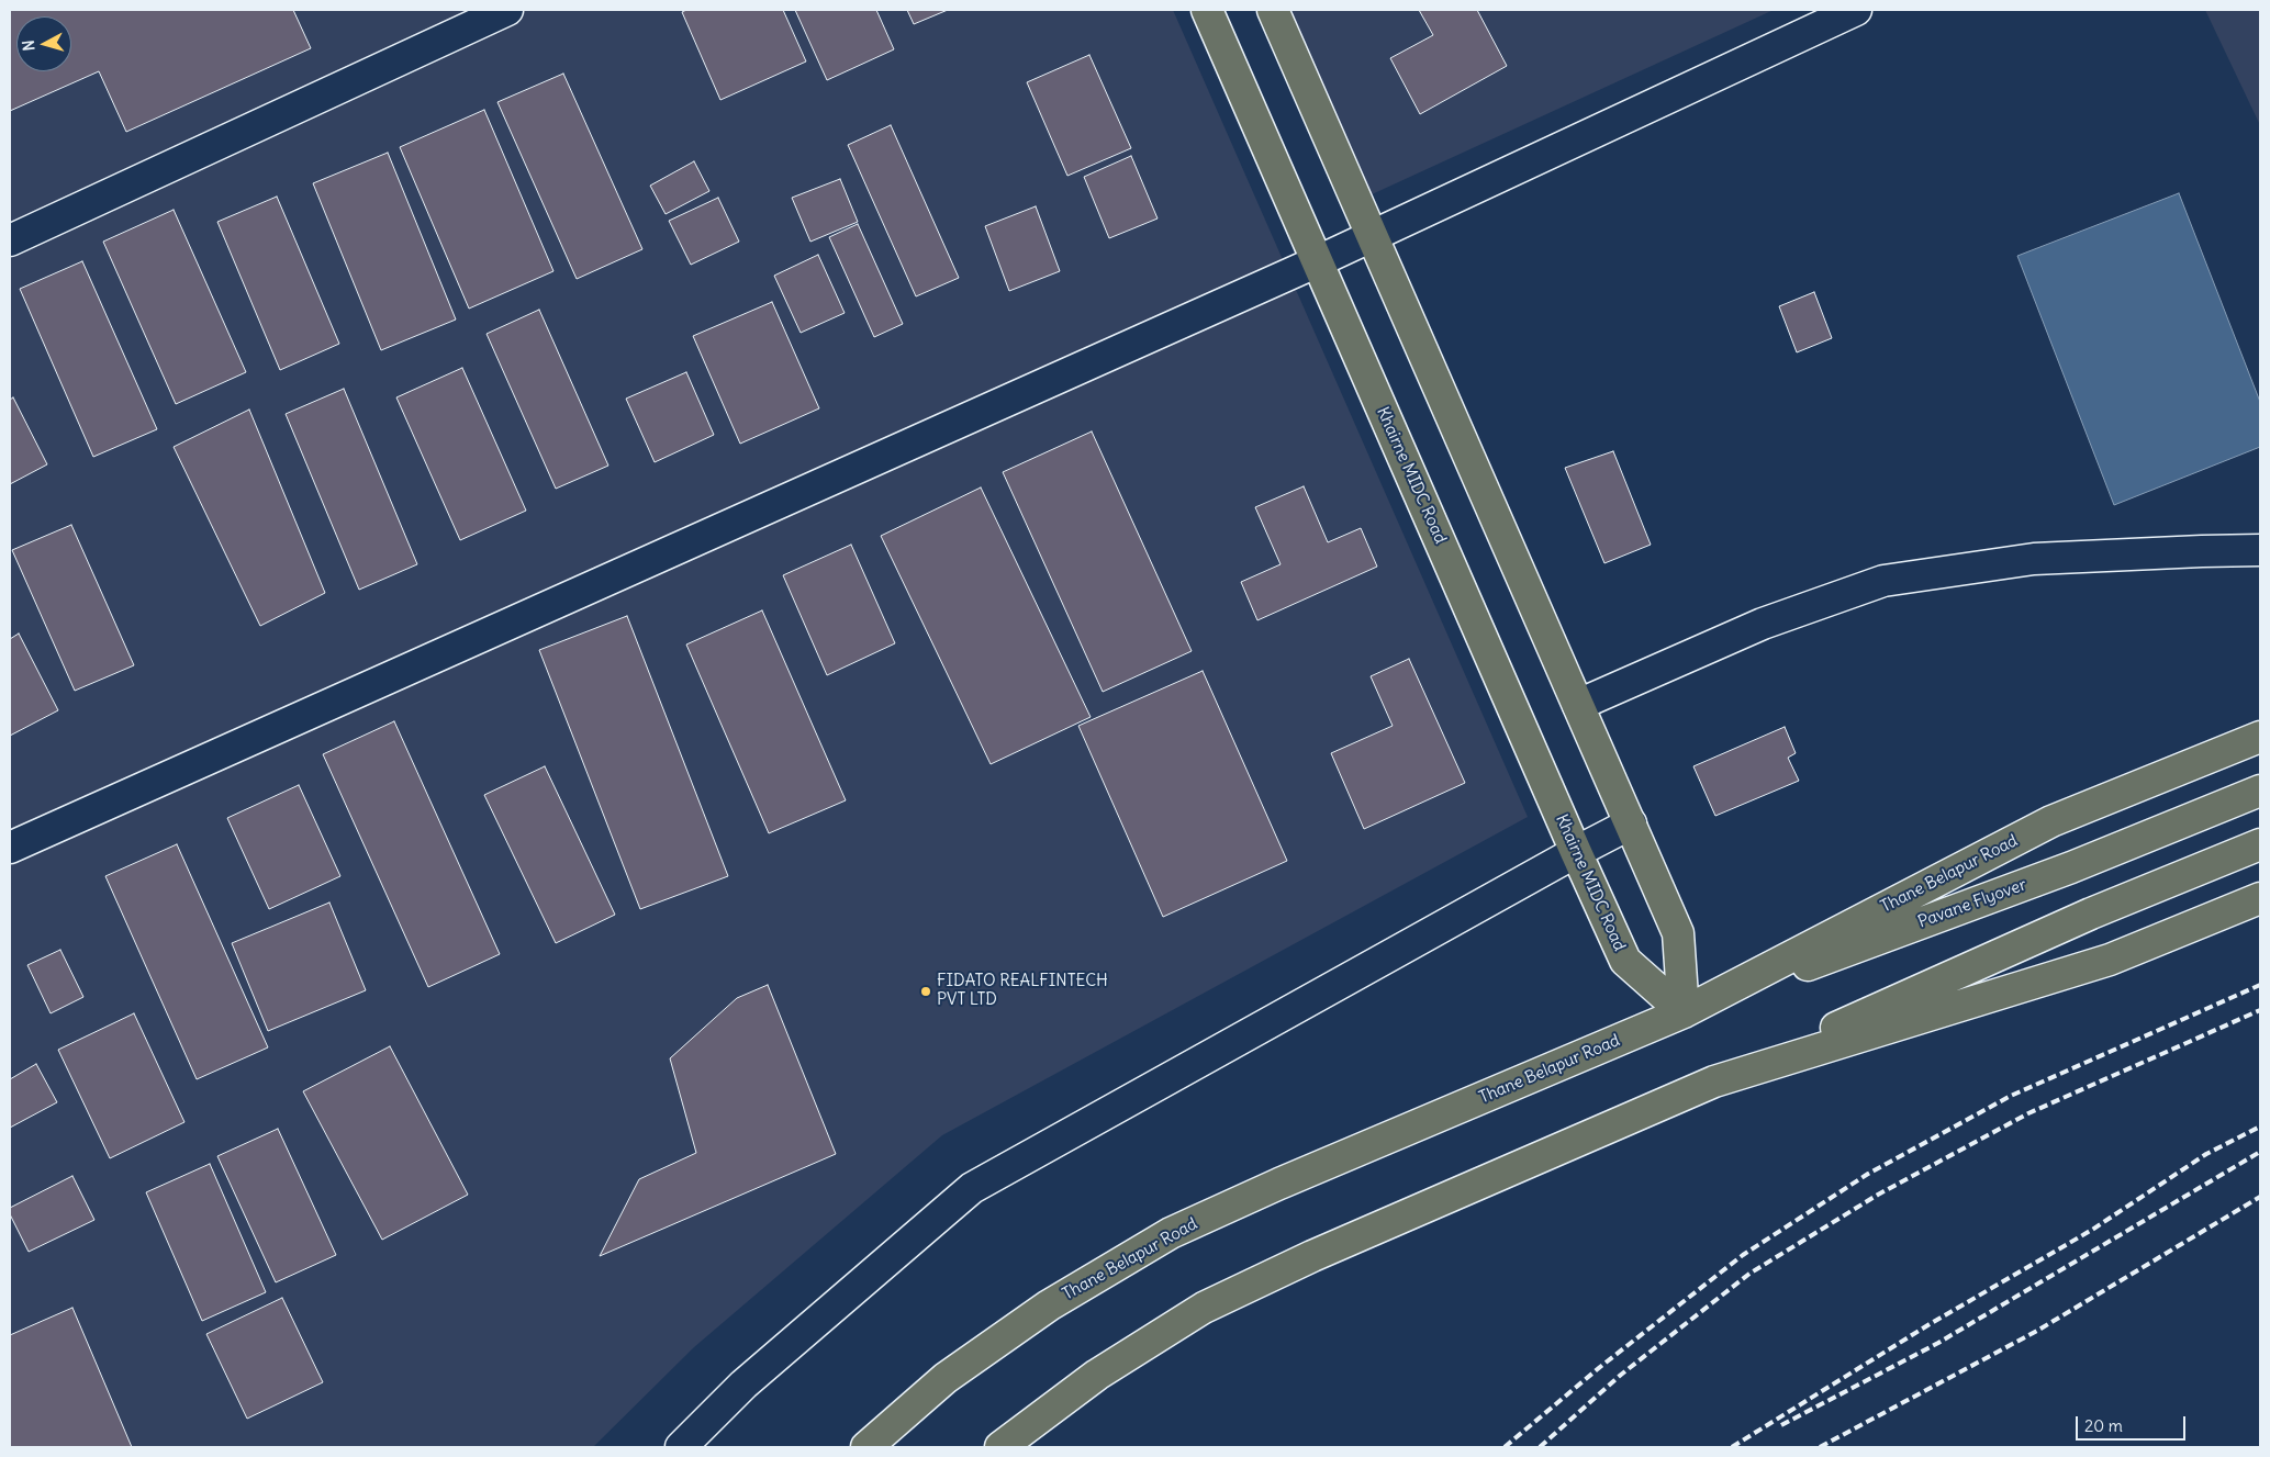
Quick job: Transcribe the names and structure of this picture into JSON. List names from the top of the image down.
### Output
{
  "streets": {
    "main road": ["Khairne MIDC Road", "Thane Belapur Road", "Pavane Flyover"]
  },
  "crossings": [
    ["Khairne MIDC Road", "Thane Belapur Road"],
    ["Khairne MIDC Road", "Pavane Flyover"],
    ["Thane Belapur Road", "Pavane Flyover"]
  ],
  "places": ["FIDATO REALFINTECH PVT LTD"],
  "scale_bar": "20 m",
  "north": "left"
}
